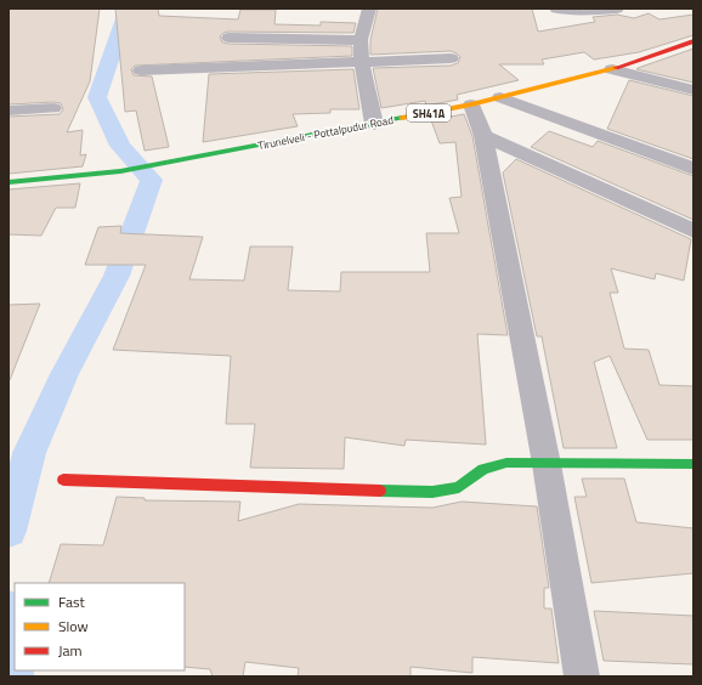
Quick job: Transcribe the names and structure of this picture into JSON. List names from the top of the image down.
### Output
{
  "streets": {
    "main road": ["SH41A", "Tirunelveli - Pottalpudur Road"]
  },
  "legend": ["Fast", "Slow", "Jam"]
}
